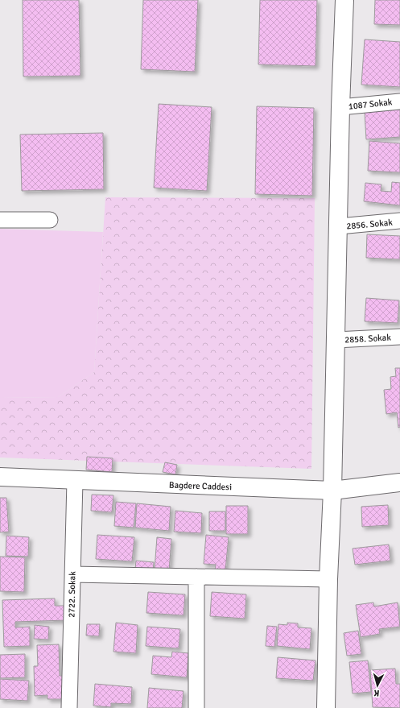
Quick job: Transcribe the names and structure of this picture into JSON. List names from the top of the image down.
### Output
{
  "streets": {
    "street": [
      "1087 Sokak",
      "2856. Sokak",
      "2858. Sokak",
      "Bagdere Caddesi",
      "2722. Sokak"
    ]
  },
  "crossings": [
    ["Bagdere Caddesi", "2722. Sokak"]
  ],
  "north": "bottom"
}
